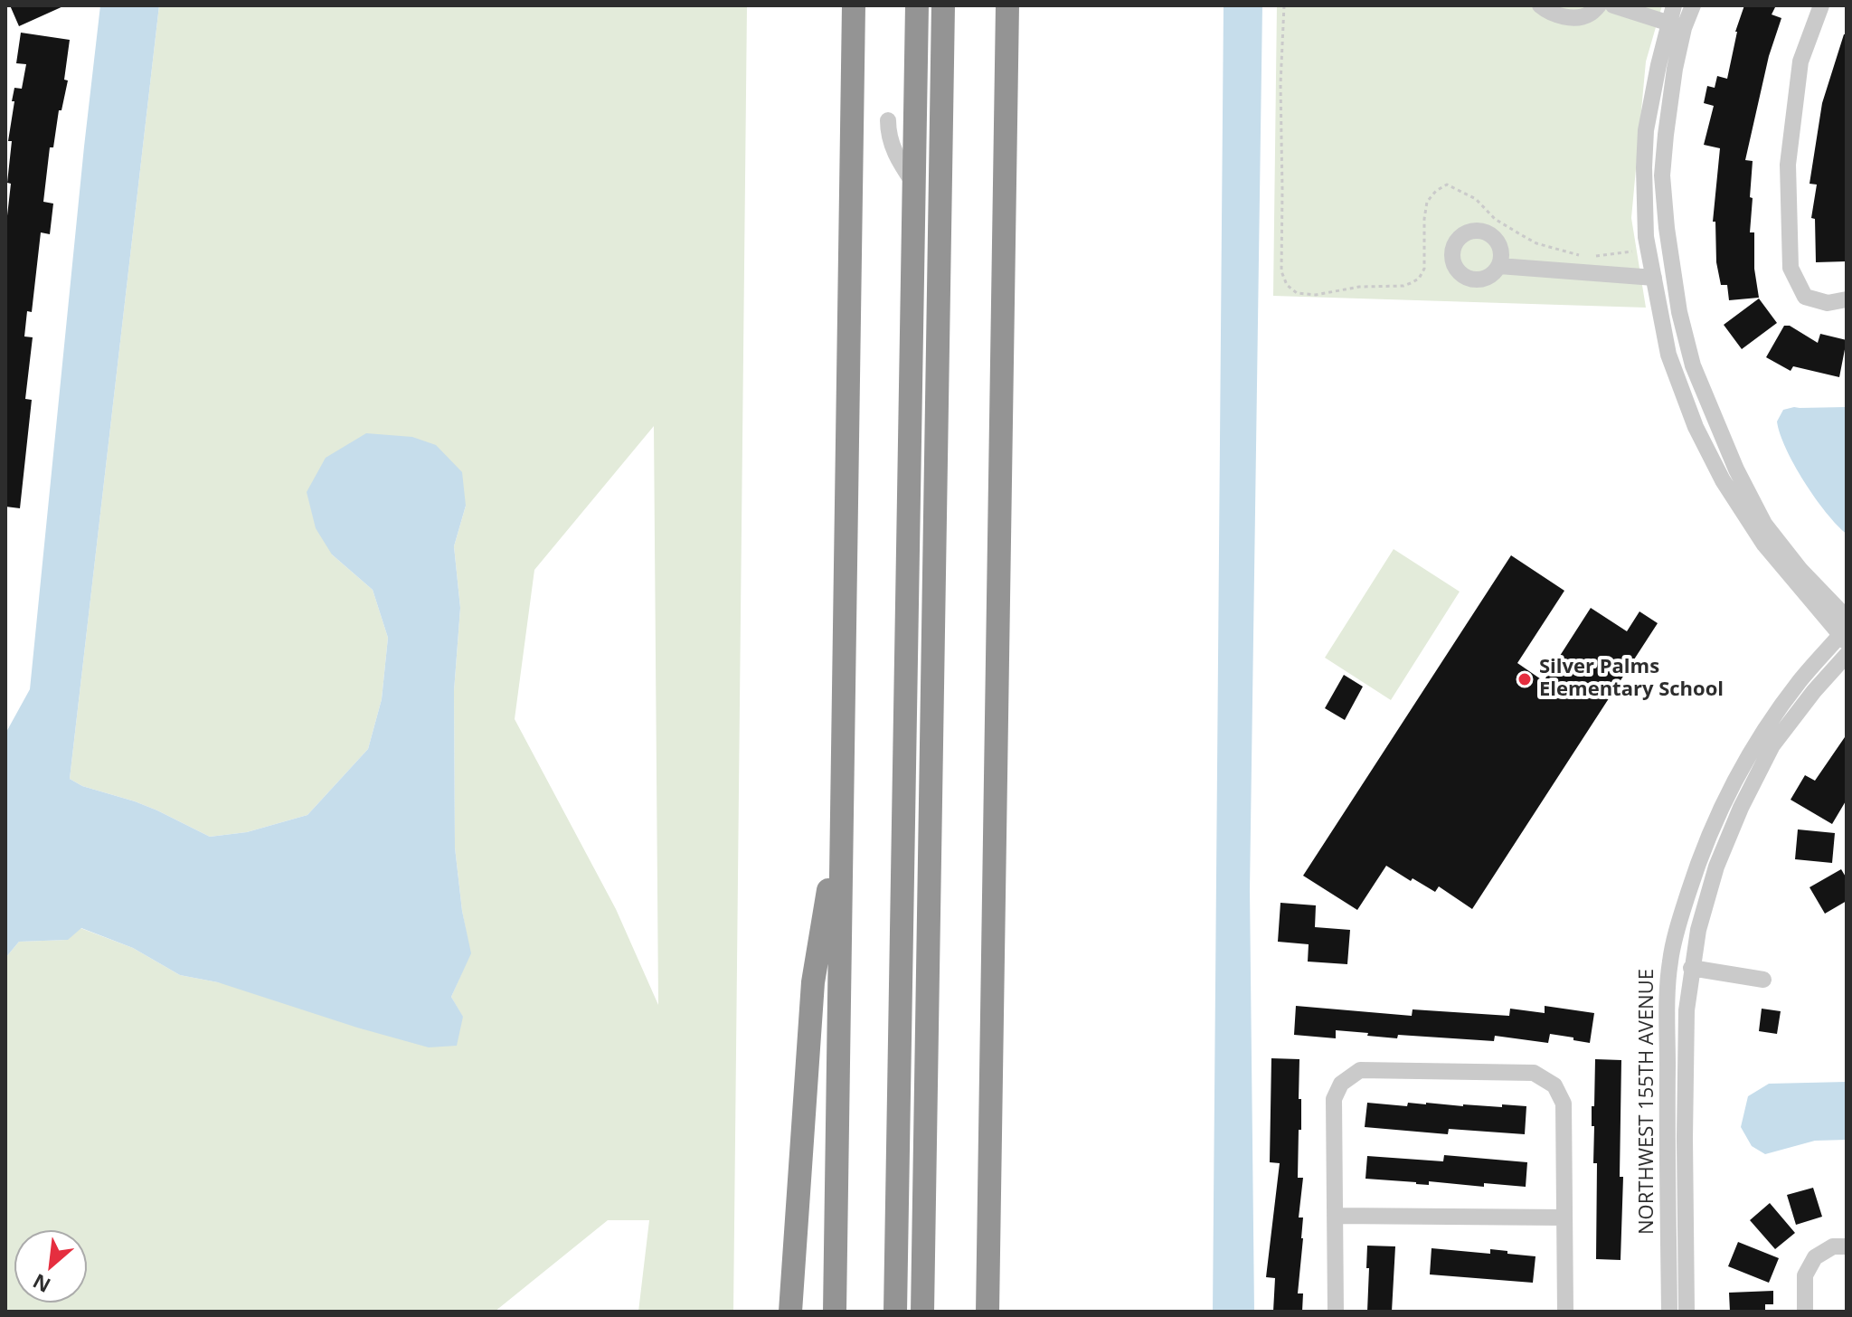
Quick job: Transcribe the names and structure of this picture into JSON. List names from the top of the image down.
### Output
{
  "streets": {
    "street": ["NORTHWEST 155TH AVENUE"]
  },
  "places": ["Silver Palms Elementary School"],
  "north": "bottom left"
}
